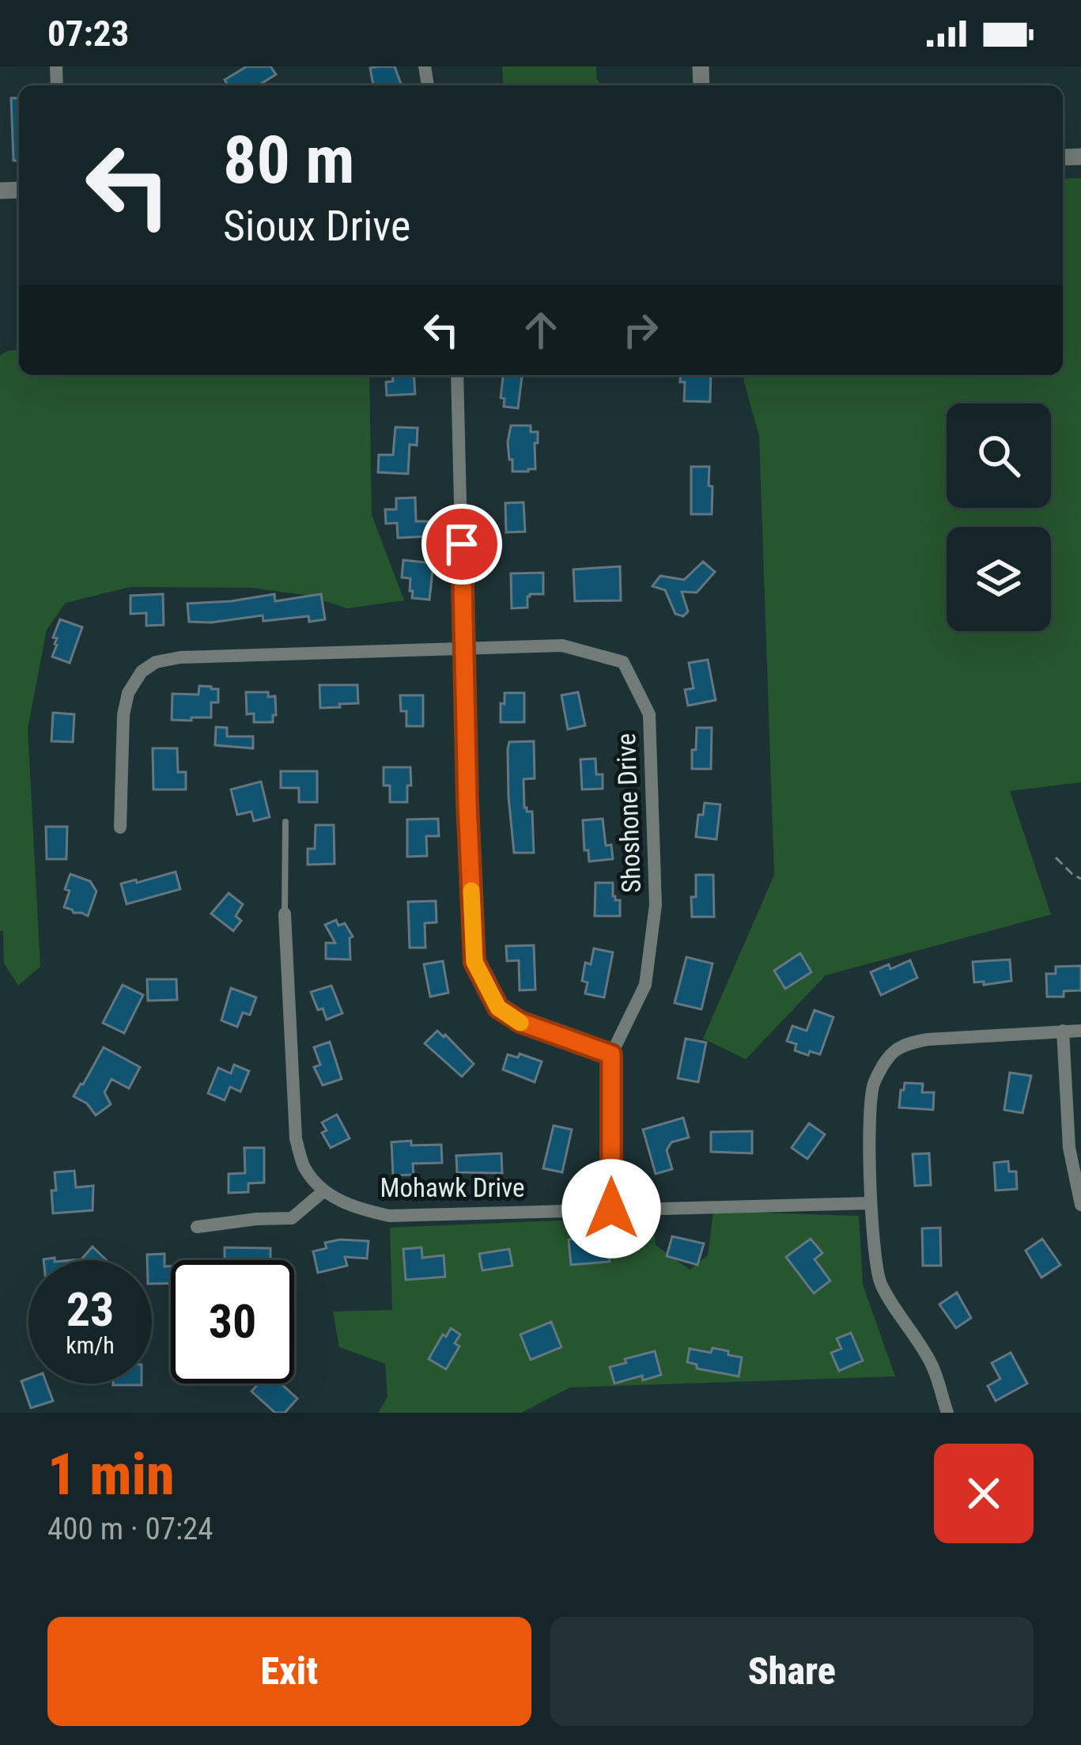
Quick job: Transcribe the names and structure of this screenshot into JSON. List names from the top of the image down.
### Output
{
  "streets": {
    "street": ["Shoshone Drive", "Mohawk Drive"]
  },
  "crossings": [
    ["Shoshone Drive", "Mohawk Drive"]
  ],
  "page": {
    "status": "07:23",
    "turn": ["80 m", "Sioux Drive"],
    "speed": "23 km/h",
    "limit": "30",
    "heading": ["1 min", "400 m · 07:24"],
    "buttons": ["Exit", "Share"]
  }
}
